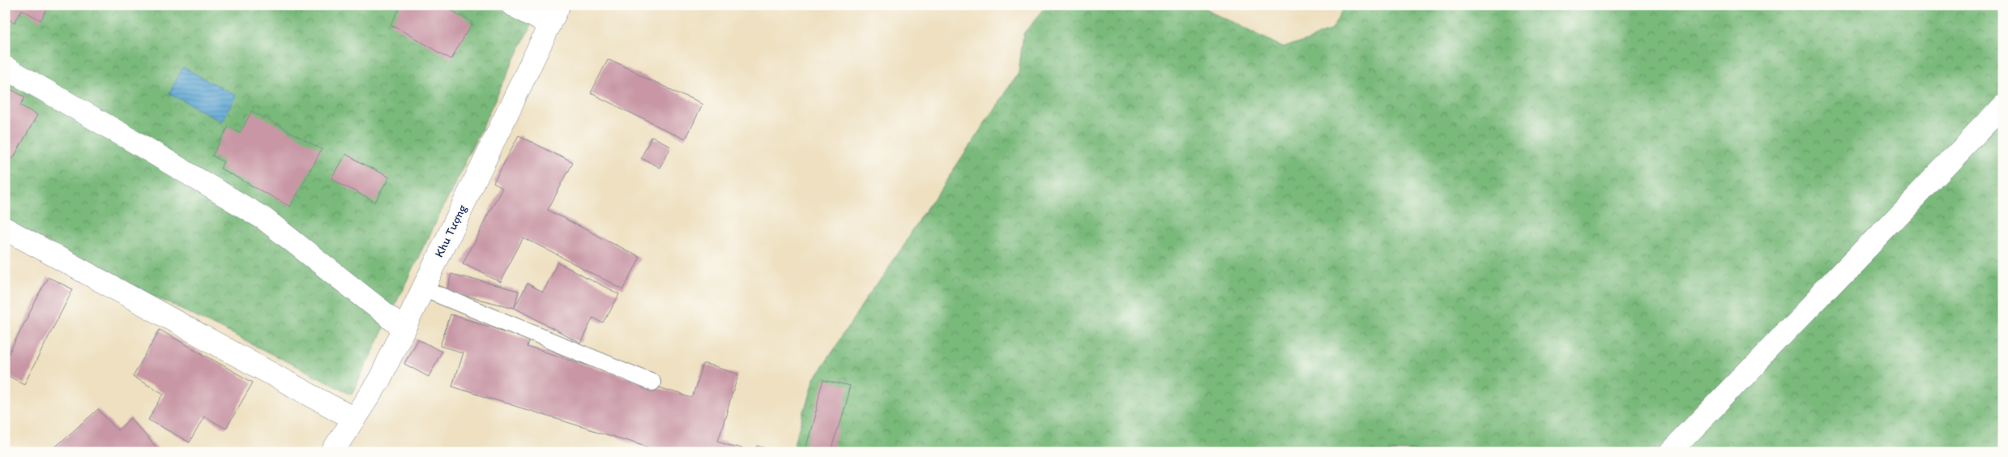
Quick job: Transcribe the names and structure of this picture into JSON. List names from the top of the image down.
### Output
{
  "streets": {
    "street": ["Khu Tượng"]
  }
}
